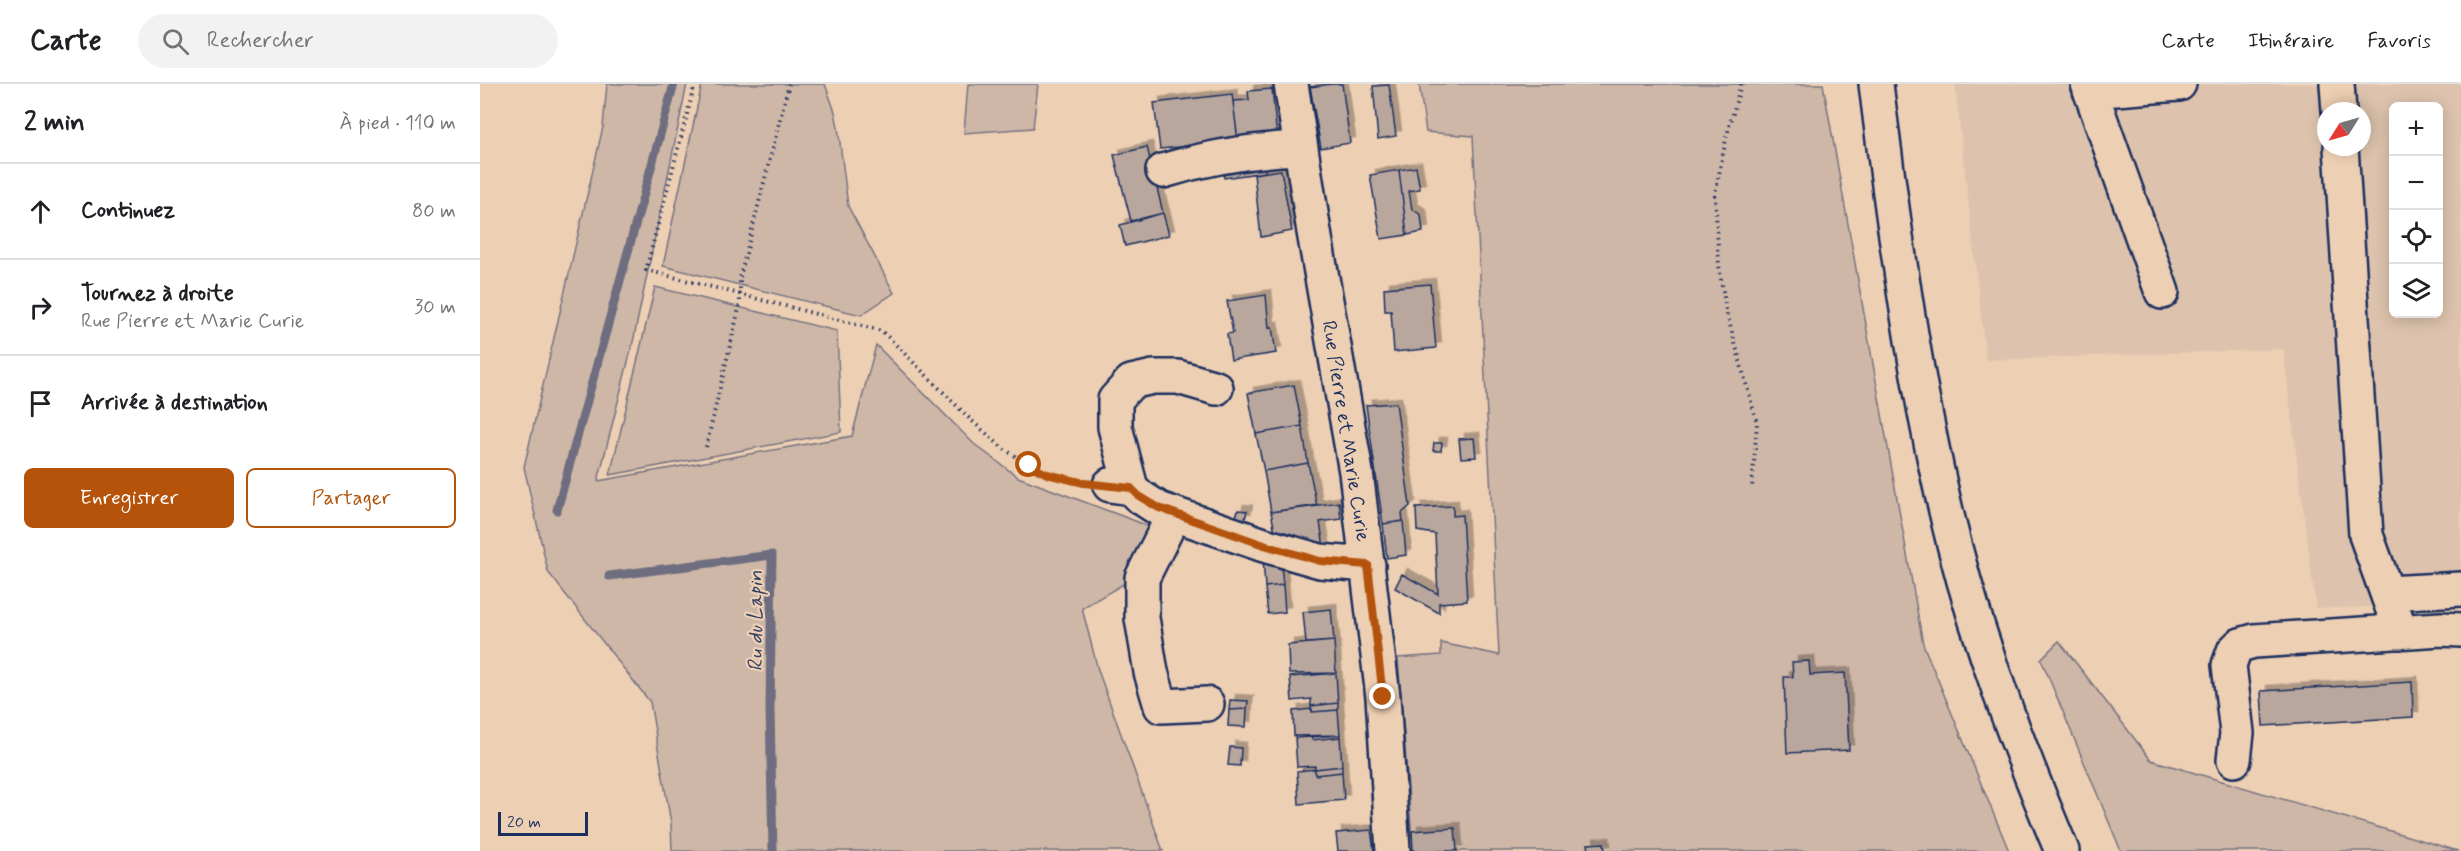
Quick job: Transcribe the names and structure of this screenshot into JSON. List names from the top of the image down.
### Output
{
  "streets": {
    "street": ["Rue Pierre et Marie Curie"]
  },
  "water": ["Ru du Lapin"],
  "scale_bar": "20 m",
  "north": "bottom left",
  "page": {
    "header": "Carte",
    "search": "Rechercher",
    "nav": ["Carte", "Itinéraire", "Favoris"],
    "heading": ["2 min", "À pied · 110 m"],
    "map_buttons": ["+", "−"],
    "list": [
      ["Continuez", "80 m"],
      ["Tournez à droite", "Rue Pierre et Marie Curie", "30 m"],
      "Arrivée à destination"
    ],
    "buttons": ["Enregistrer", "Partager"],
    "scale": "20 m"
  }
}
